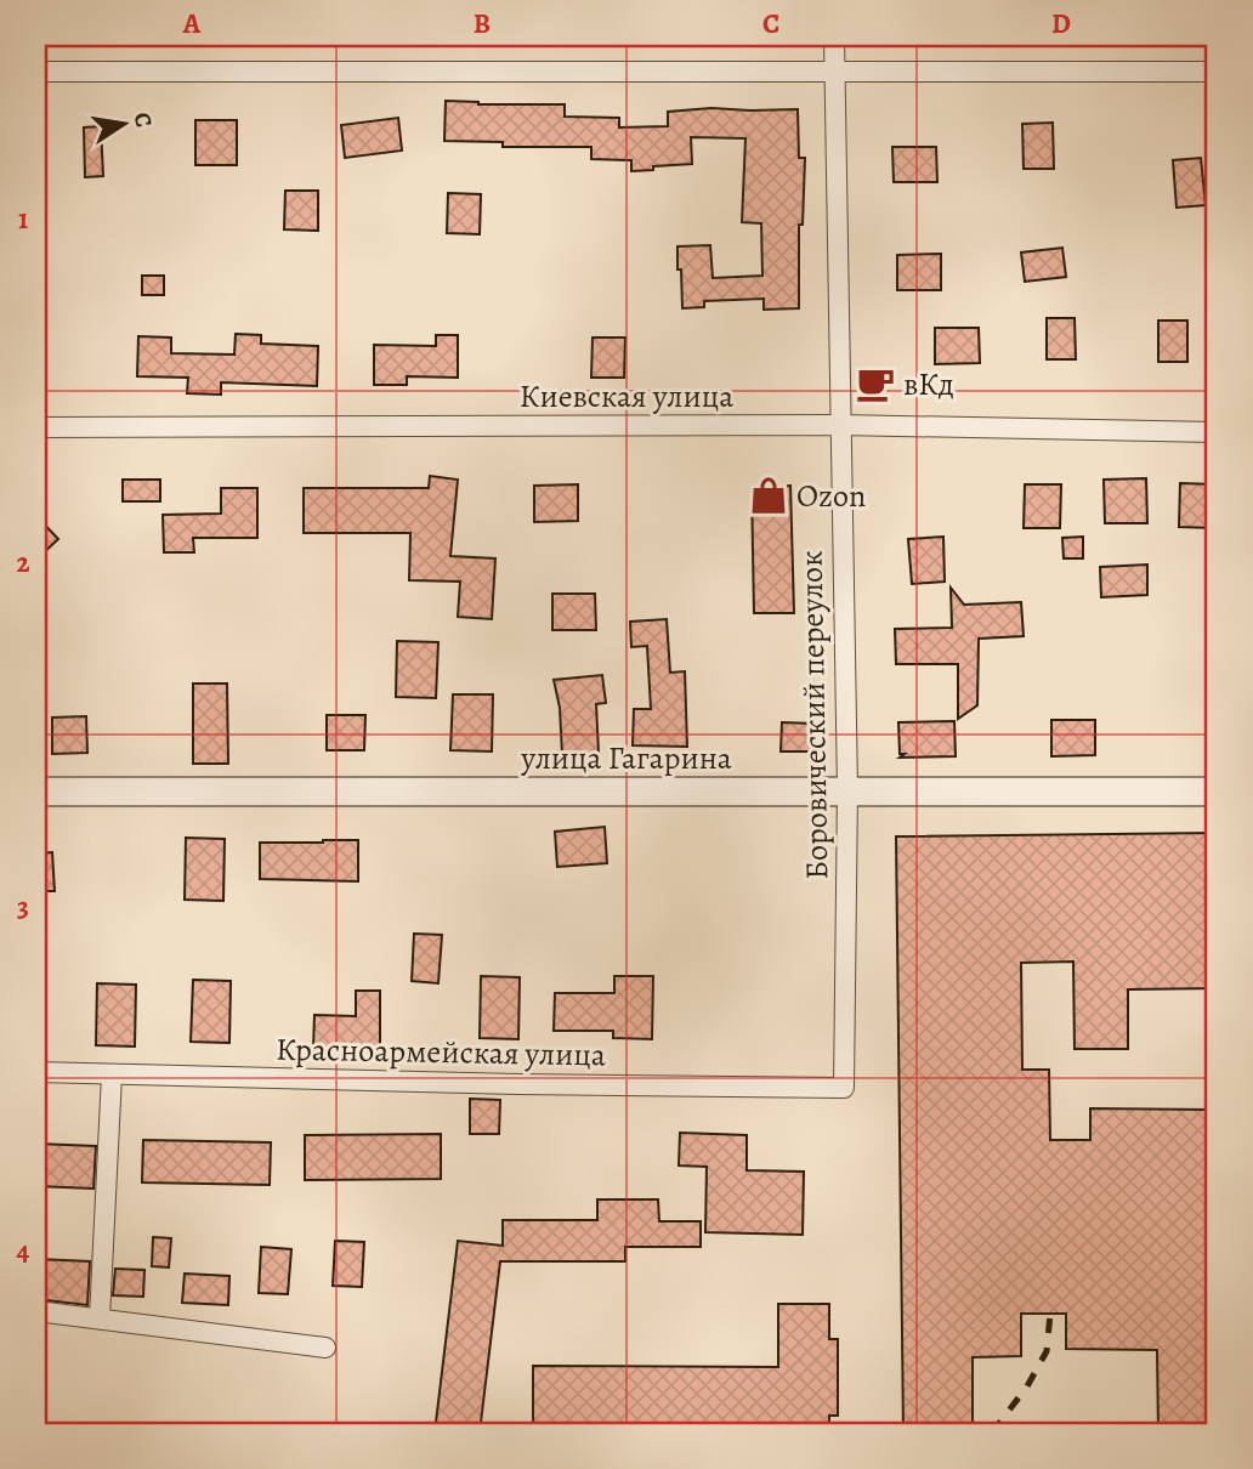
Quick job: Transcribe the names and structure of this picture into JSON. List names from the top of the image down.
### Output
{
  "streets": {
    "street": [
      "Киевская улица",
      "Боровический переулок",
      "улица Гагарина",
      "Красноармейская улица"
    ]
  },
  "crossings": [
    ["Киевская улица", "Боровический переулок"],
    ["Боровический переулок", "улица Гагарина"],
    ["Боровический переулок", "Красноармейская улица"]
  ],
  "places": {
    "cafe": ["вКд"],
    "shop": ["Ozon"]
  },
  "north": "right",
  "grid": {
    "columns": [
      "A",
      "B",
      "C",
      "D"
    ],
    "rows": [
      "1",
      "2",
      "3",
      "4"
    ]
  }
}
